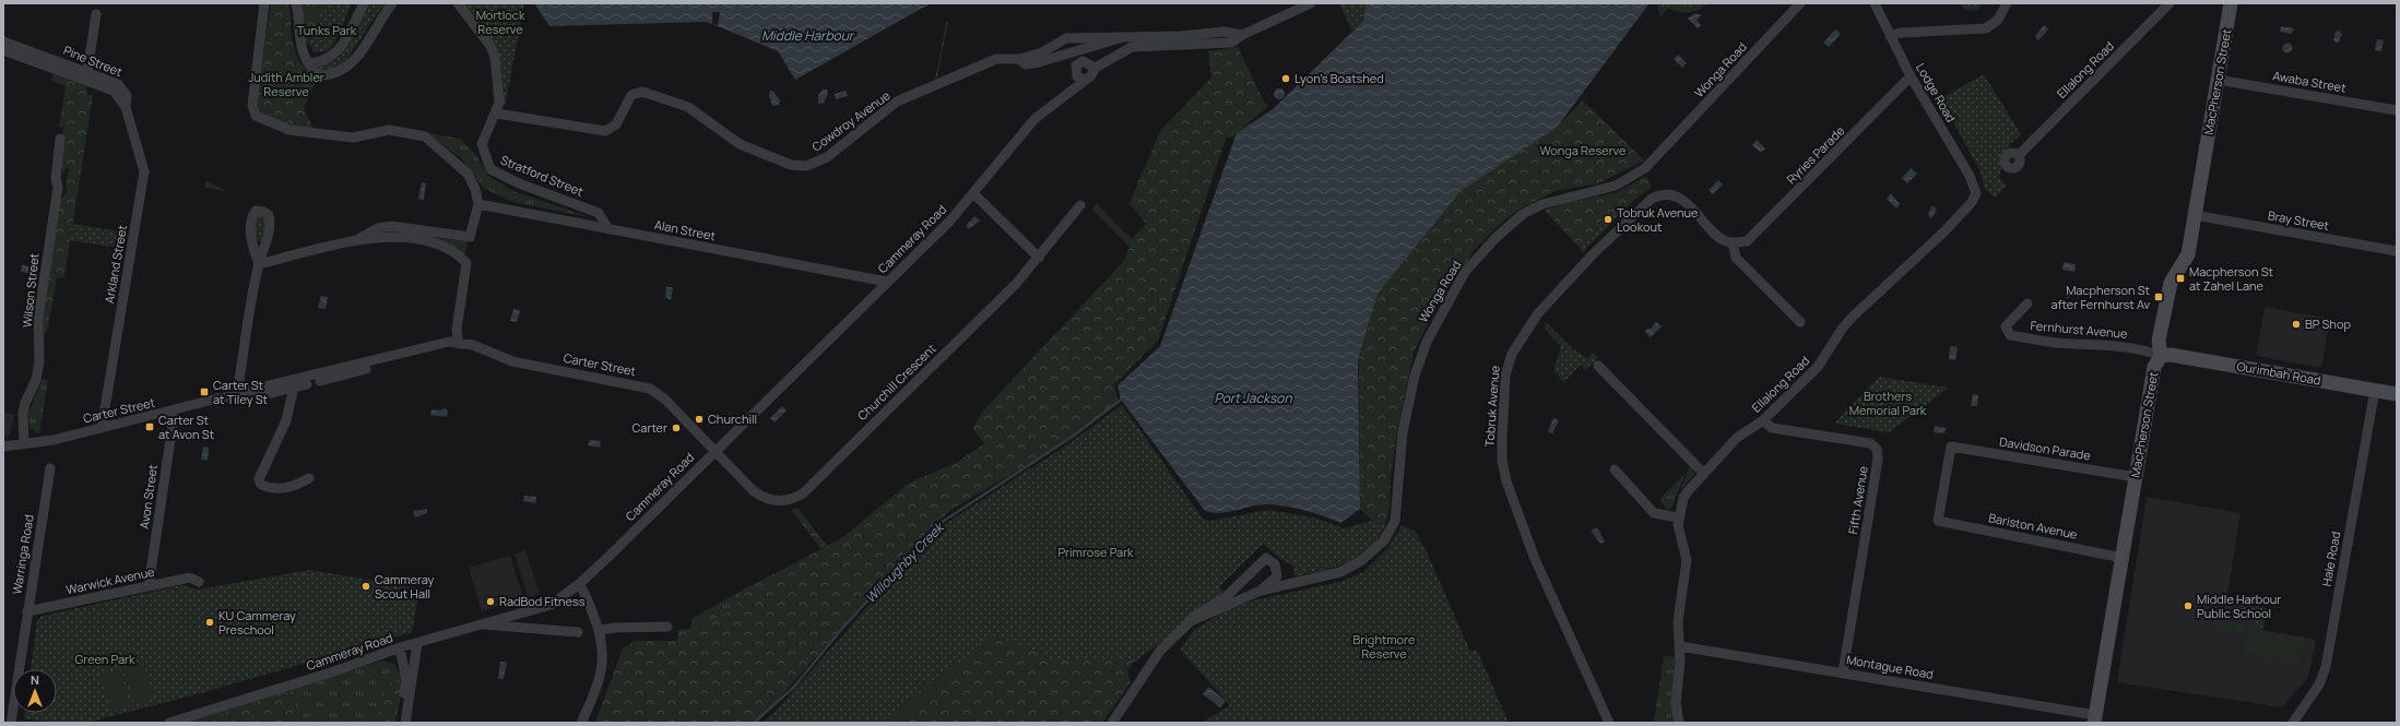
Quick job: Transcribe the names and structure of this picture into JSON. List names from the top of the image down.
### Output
{
  "streets": {
    "main road": ["MacPherson Street", "Ourimbah Road"],
    "street": [
      "Pine Street",
      "Wonga Road",
      "Ellalong Road",
      "Awaba Street",
      "Lodge Road",
      "Cowdroy Avenue",
      "Ryries Parade",
      "Stratford Street",
      "Bray Street",
      "Alan Street",
      "Cammeray Road",
      "Arkland Street",
      "Wilson Street",
      "Fernhurst Avenue",
      "Carter Street",
      "Churchill Crescent",
      "Tobruk Avenue",
      "Davidson Parade",
      "Avon Street",
      "Fifth Avenue",
      "Bariston Avenue",
      "Warringa Road",
      "Hale Road",
      "Warwick Avenue",
      "Montague Road"
    ]
  },
  "crossings": [
    ["Pine Street", "Arkland Street"],
    ["Ellalong Road", "Lodge Road"],
    ["Ellalong Road", "Fifth Avenue"],
    ["Ellalong Road", "Montague Road"],
    ["MacPherson Street", "Awaba Street"],
    ["MacPherson Street", "Bray Street"],
    ["MacPherson Street", "Fernhurst Avenue"],
    ["MacPherson Street", "Ourimbah Road"],
    ["MacPherson Street", "Davidson Parade"],
    ["MacPherson Street", "Bariston Avenue"],
    ["MacPherson Street", "Montague Road"],
    ["Lodge Road", "Ryries Parade"],
    ["Cowdroy Avenue", "Stratford Street"],
    ["Cowdroy Avenue", "Cammeray Road"],
    ["Ryries Parade", "Tobruk Avenue"],
    ["Stratford Street", "Alan Street"],
    ["Alan Street", "Cammeray Road"],
    ["Cammeray Road", "Carter Street"],
    ["Cammeray Road", "Churchill Crescent"],
    ["Arkland Street", "Carter Street"],
    ["Wilson Street", "Carter Street"],
    ["Fernhurst Avenue", "Ourimbah Road"],
    ["Carter Street", "Churchill Crescent"],
    ["Carter Street", "Avon Street"],
    ["Ourimbah Road", "Hale Road"],
    ["Davidson Parade", "Bariston Avenue"],
    ["Avon Street", "Warwick Avenue"],
    ["Fifth Avenue", "Montague Road"],
    ["Warringa Road", "Warwick Avenue"]
  ],
  "water": ["Middle Harbour", "Port Jackson", "Willoughby Creek"],
  "parks": [
    "Mortlock Reserve",
    "Tunks Park",
    "Judith Ambler Reserve",
    "Wonga Reserve",
    "Brothers Memorial Park",
    "Primrose Park",
    "Brightmore Reserve",
    "Green Park"
  ],
  "places": {
    "other": [
      "Lyon's Boatshed",
      "Tobruk Avenue Lookout",
      "BP Shop",
      "Churchill",
      "Carter",
      "Cammeray Scout Hall",
      "RadBod Fitness",
      "Middle Harbour Public School",
      "KU Cammeray Preschool"
    ],
    "transit": [
      "Macpherson St at Zahel Lane",
      "Macpherson St after Fernhurst Av",
      "Carter St at Tiley St",
      "Carter St at Avon St"
    ]
  },
  "north": "top"
}
